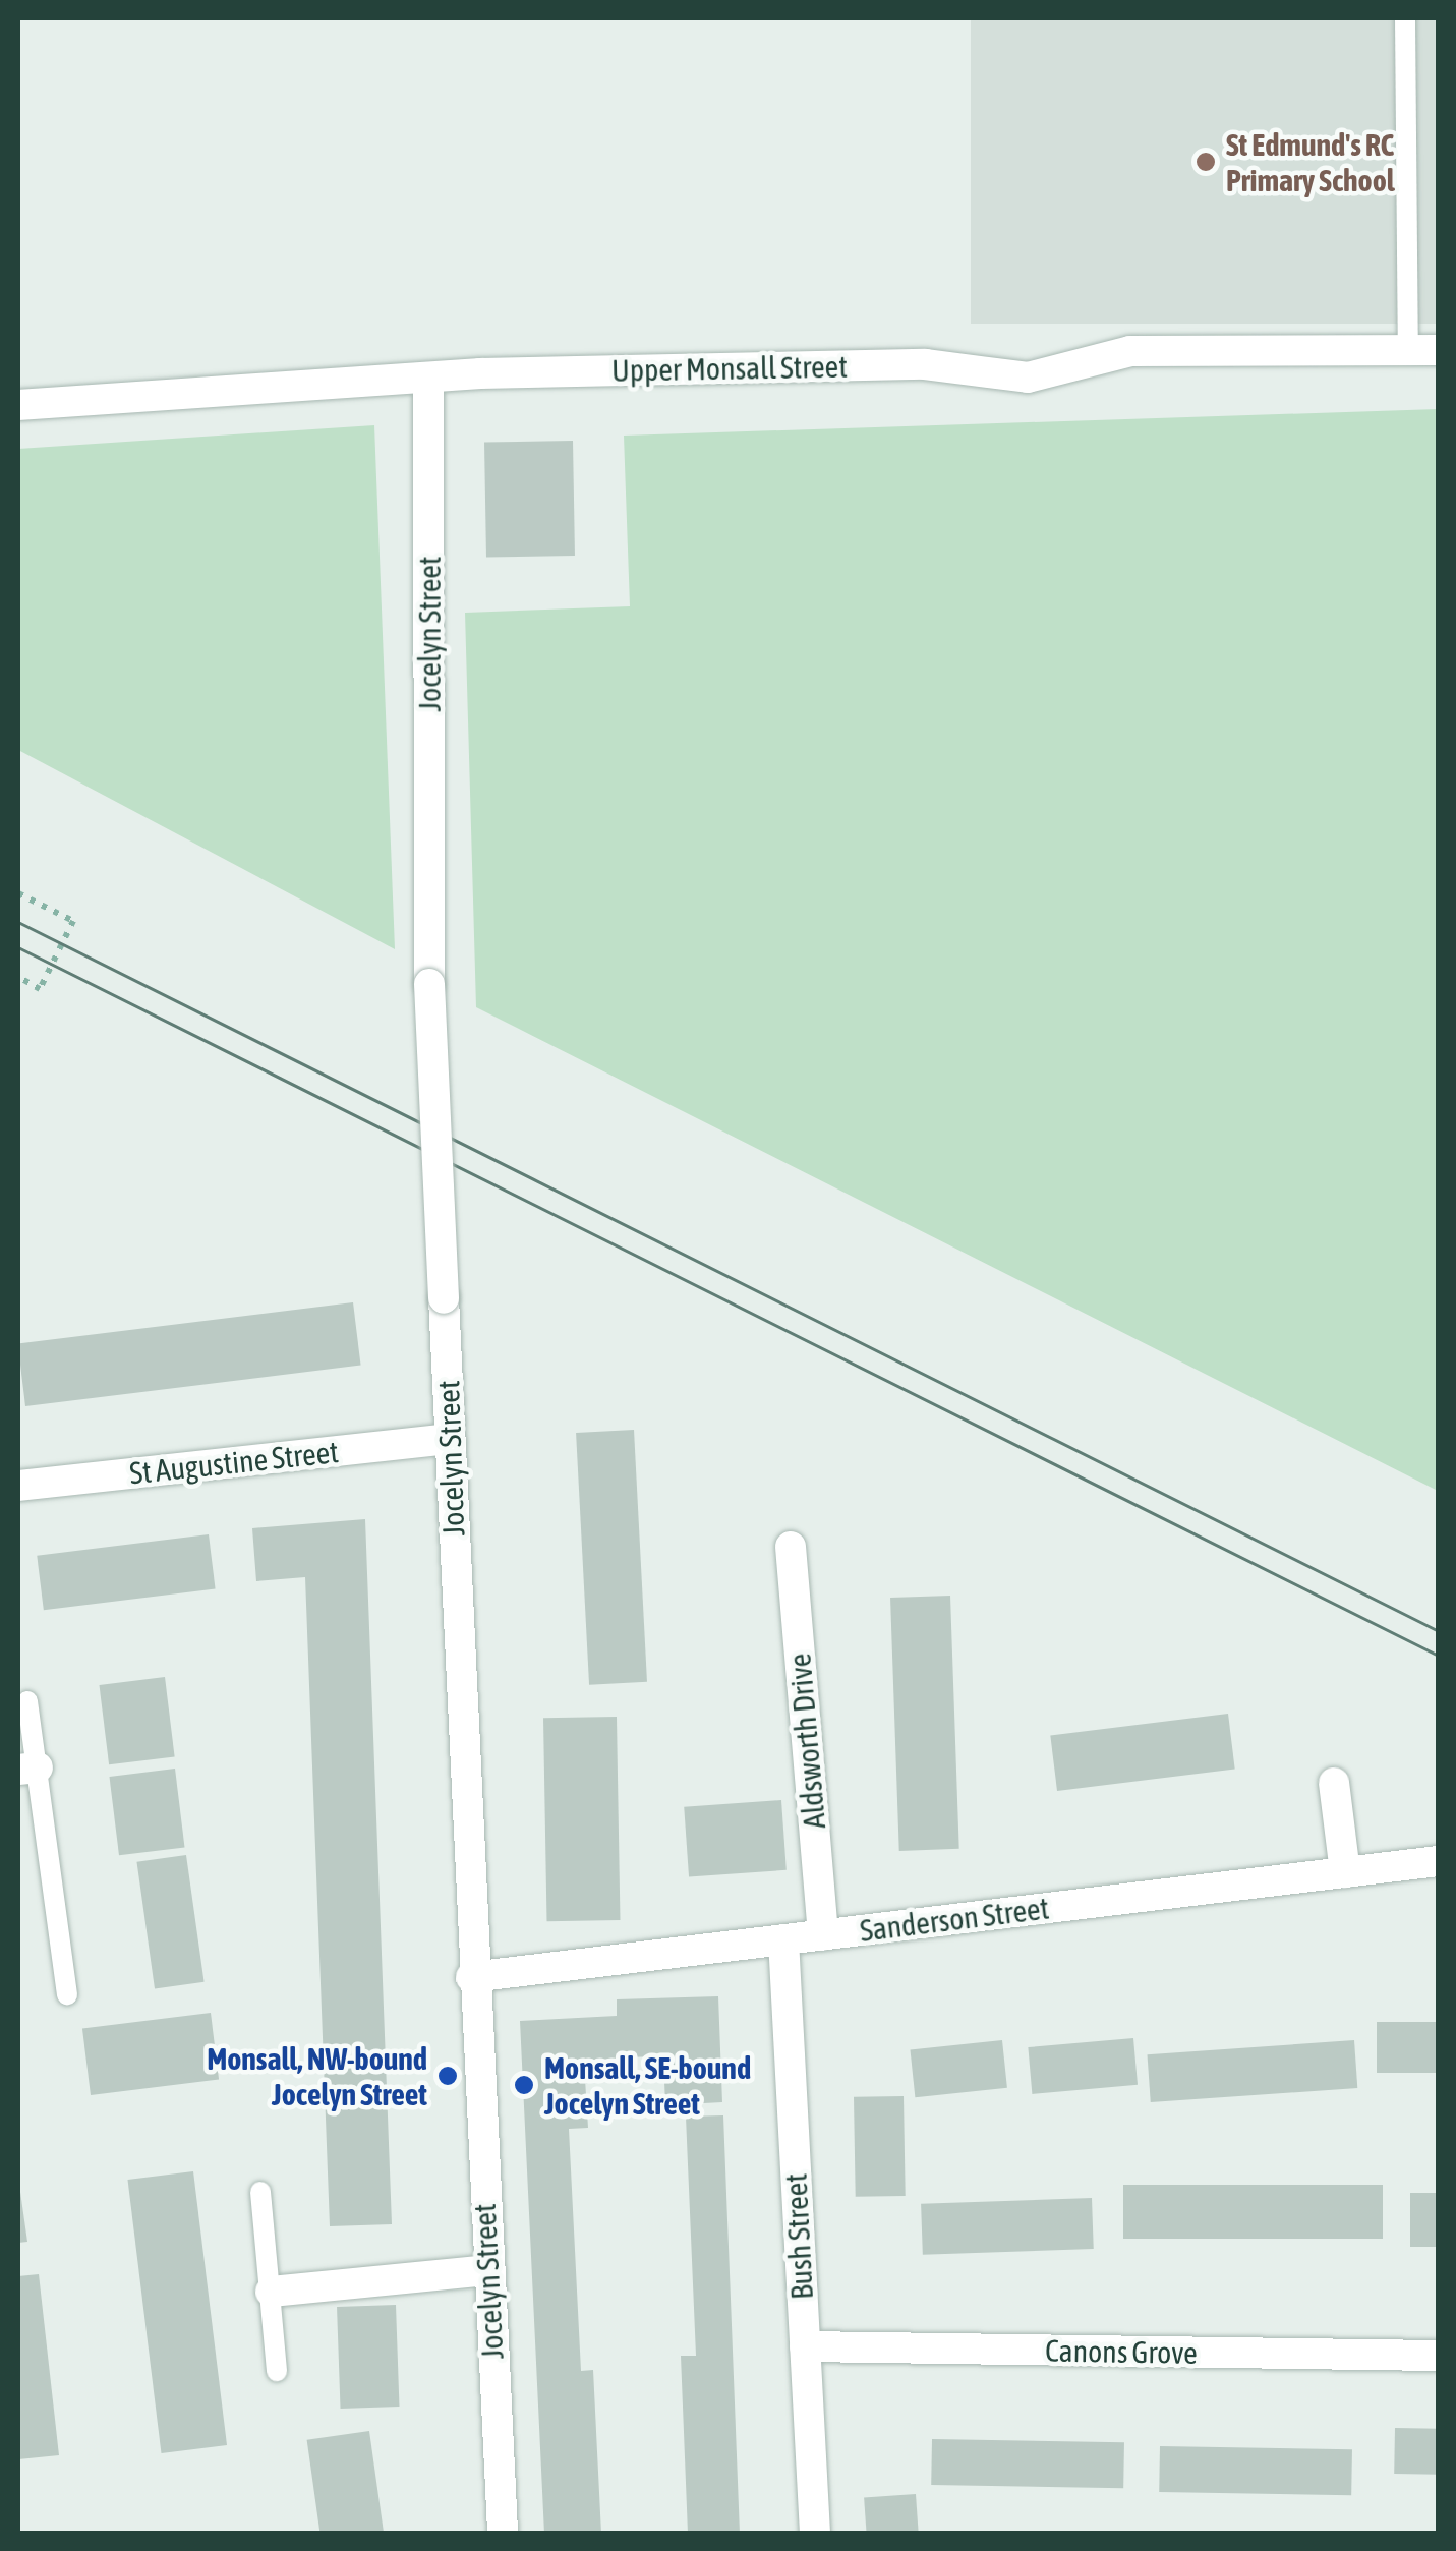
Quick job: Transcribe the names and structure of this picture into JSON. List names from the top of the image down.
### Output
{
  "streets": {
    "street": [
      "Upper Monsall Street",
      "Jocelyn Street",
      "St Augustine Street",
      "Aldsworth Drive",
      "Sanderson Street",
      "Bush Street",
      "Canons Grove"
    ]
  },
  "crossings": [
    ["Upper Monsall Street", "Jocelyn Street"],
    ["Jocelyn Street", "St Augustine Street"],
    ["Jocelyn Street", "Sanderson Street"],
    ["Aldsworth Drive", "Sanderson Street"],
    ["Sanderson Street", "Bush Street"],
    ["Bush Street", "Canons Grove"]
  ],
  "places": ["St Edmund's RC Primary School", "Monsall, NW-bound Jocelyn Street", "Monsall, SE-bound Jocelyn Street"]
}
